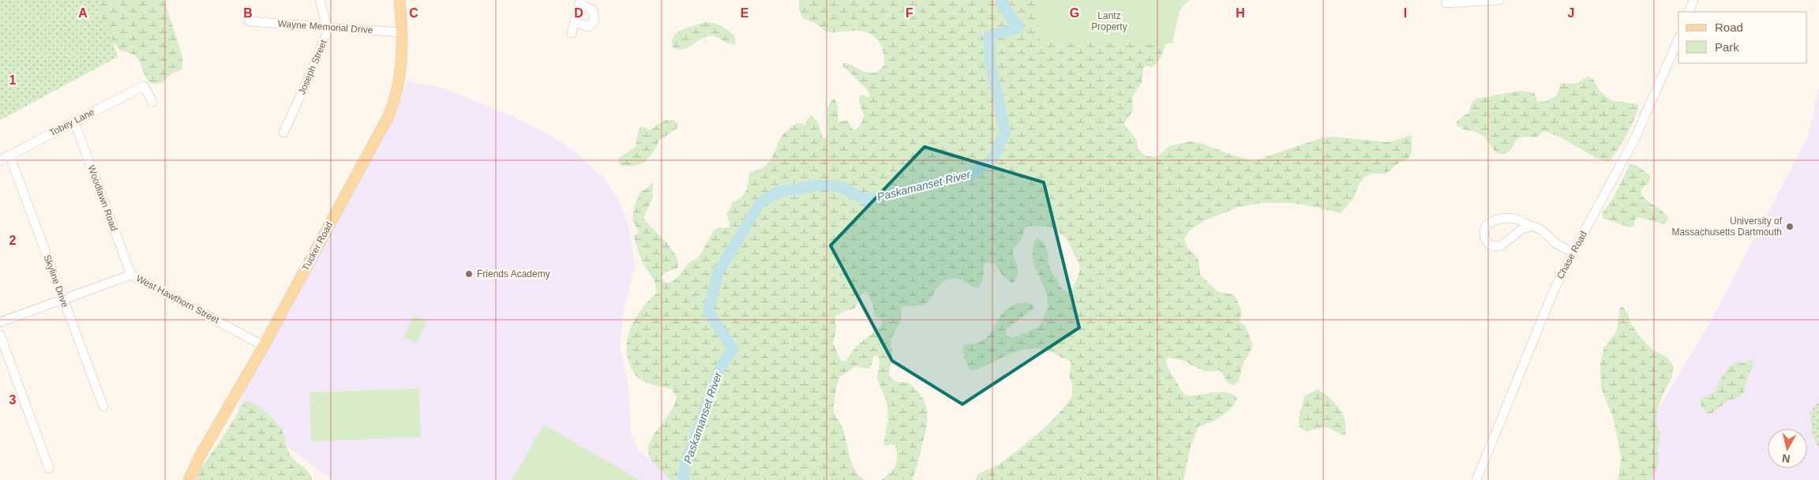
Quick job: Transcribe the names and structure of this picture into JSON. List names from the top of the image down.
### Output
{
  "streets": {
    "main road": ["Tucker Road"],
    "street": [
      "Wayne Memorial Drive",
      "Joseph Street",
      "Tobey Lane",
      "Woodlawn Road",
      "Chase Road",
      "Skyline Drive",
      "West Hawthorn Street"
    ]
  },
  "crossings": [
    ["Wayne Memorial Drive", "Joseph Street"],
    ["Wayne Memorial Drive", "Tucker Road"],
    ["Tobey Lane", "Woodlawn Road"],
    ["Tobey Lane", "Skyline Drive"],
    ["Woodlawn Road", "West Hawthorn Street"],
    ["Tucker Road", "West Hawthorn Street"],
    ["Skyline Drive", "West Hawthorn Street"]
  ],
  "water": ["Paskamanset River"],
  "parks": ["Lantz Property"],
  "places": ["University of Massachusetts Dartmouth", "Friends Academy"],
  "legend": ["Road", "Park"],
  "north": "bottom",
  "grid": {
    "columns": [
      "A",
      "B",
      "C",
      "D",
      "E",
      "F",
      "G",
      "H",
      "I",
      "J"
    ],
    "rows": ["1", "2", "3"]
  }
}
